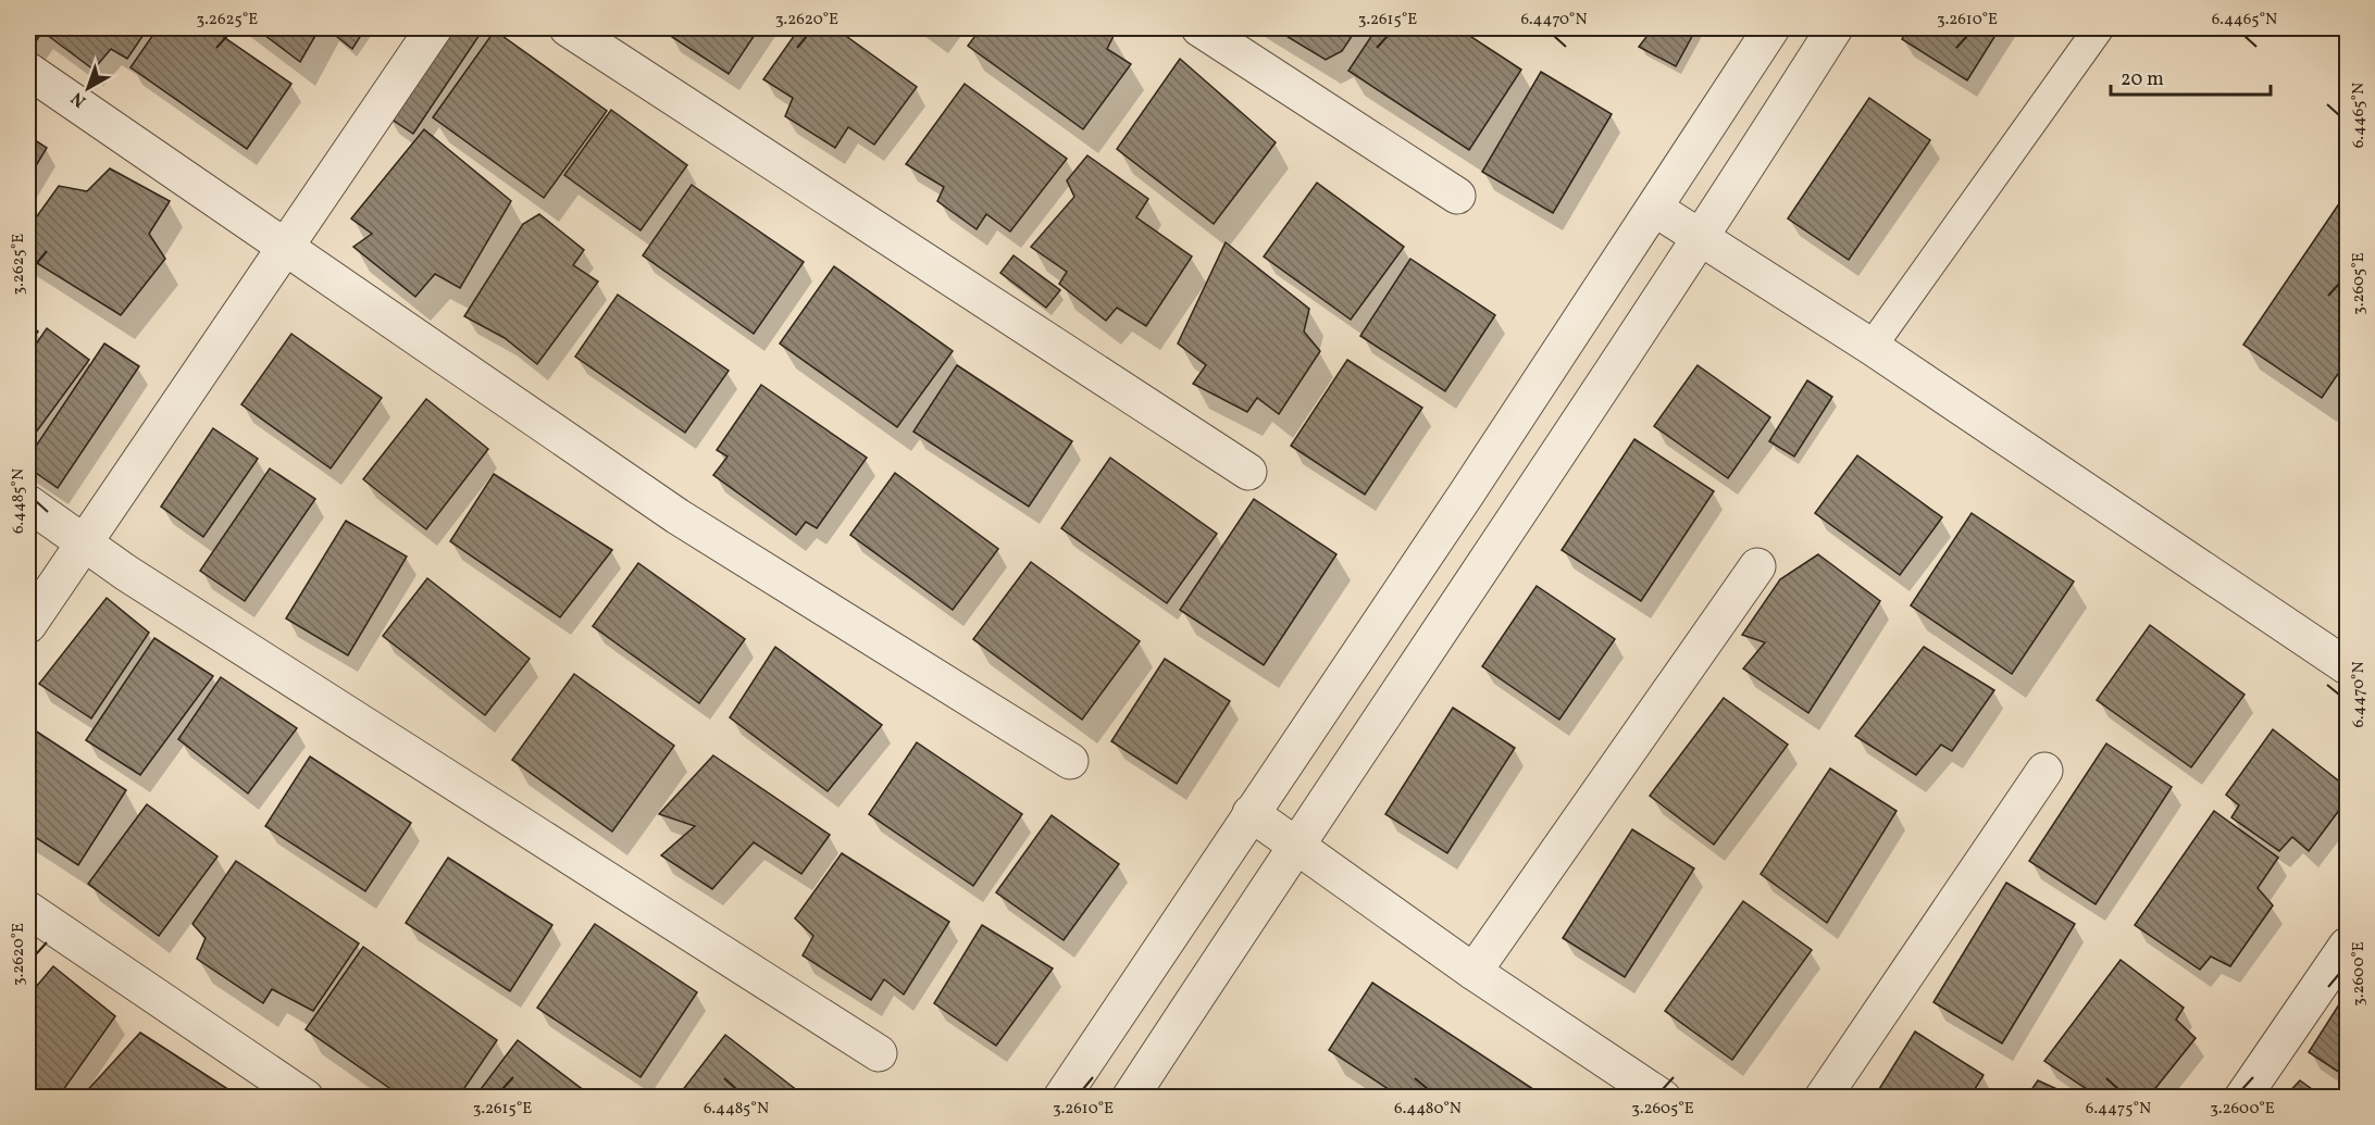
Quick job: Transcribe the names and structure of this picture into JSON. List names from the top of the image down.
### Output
{
  "scale_bar": "20 m",
  "north": "bottom left",
  "coordinates": [
    "3.2625°E",
    "3.2620°E",
    "3.2615°E",
    "6.4470°N",
    "3.2610°E",
    "6.4465°N",
    "3.2605°E",
    "6.4485°N",
    "3.2600°E",
    "6.4480°N",
    "6.4475°N"
  ]
}
